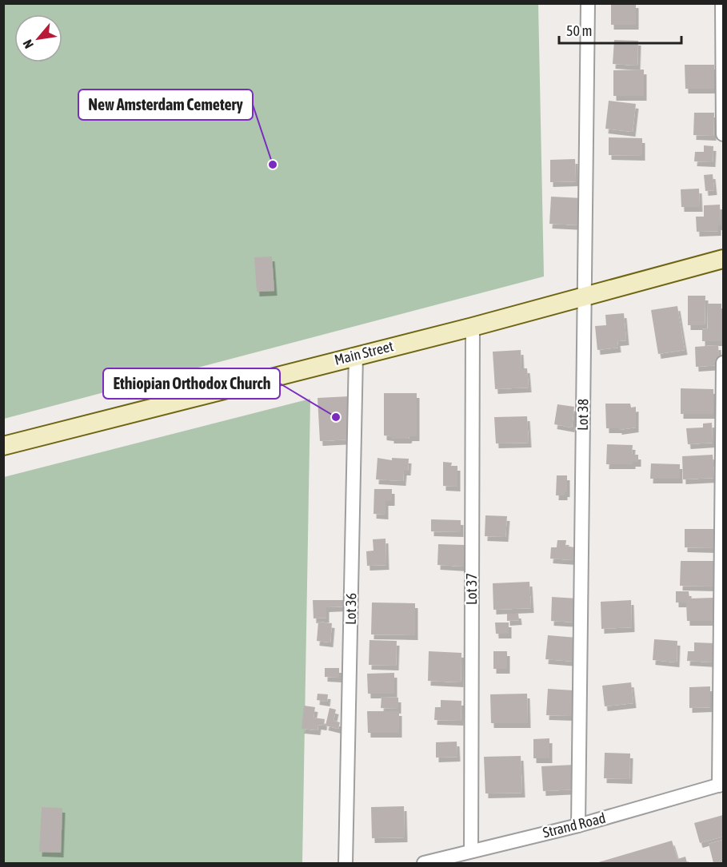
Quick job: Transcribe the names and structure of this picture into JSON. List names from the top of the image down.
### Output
{
  "streets": {
    "street": [
      "Main Street",
      "Lot 38",
      "Lot 37",
      "Lot 36",
      "Strand Road"
    ]
  },
  "crossings": [
    ["Main Street", "Lot 38"],
    ["Main Street", "Lot 37"],
    ["Main Street", "Lot 36"],
    ["Lot 38", "Strand Road"],
    ["Lot 37", "Strand Road"]
  ],
  "places": ["New Amsterdam Cemetery", "Ethiopian Orthodox Church"],
  "scale_bar": "50 m",
  "north": "bottom left"
}
